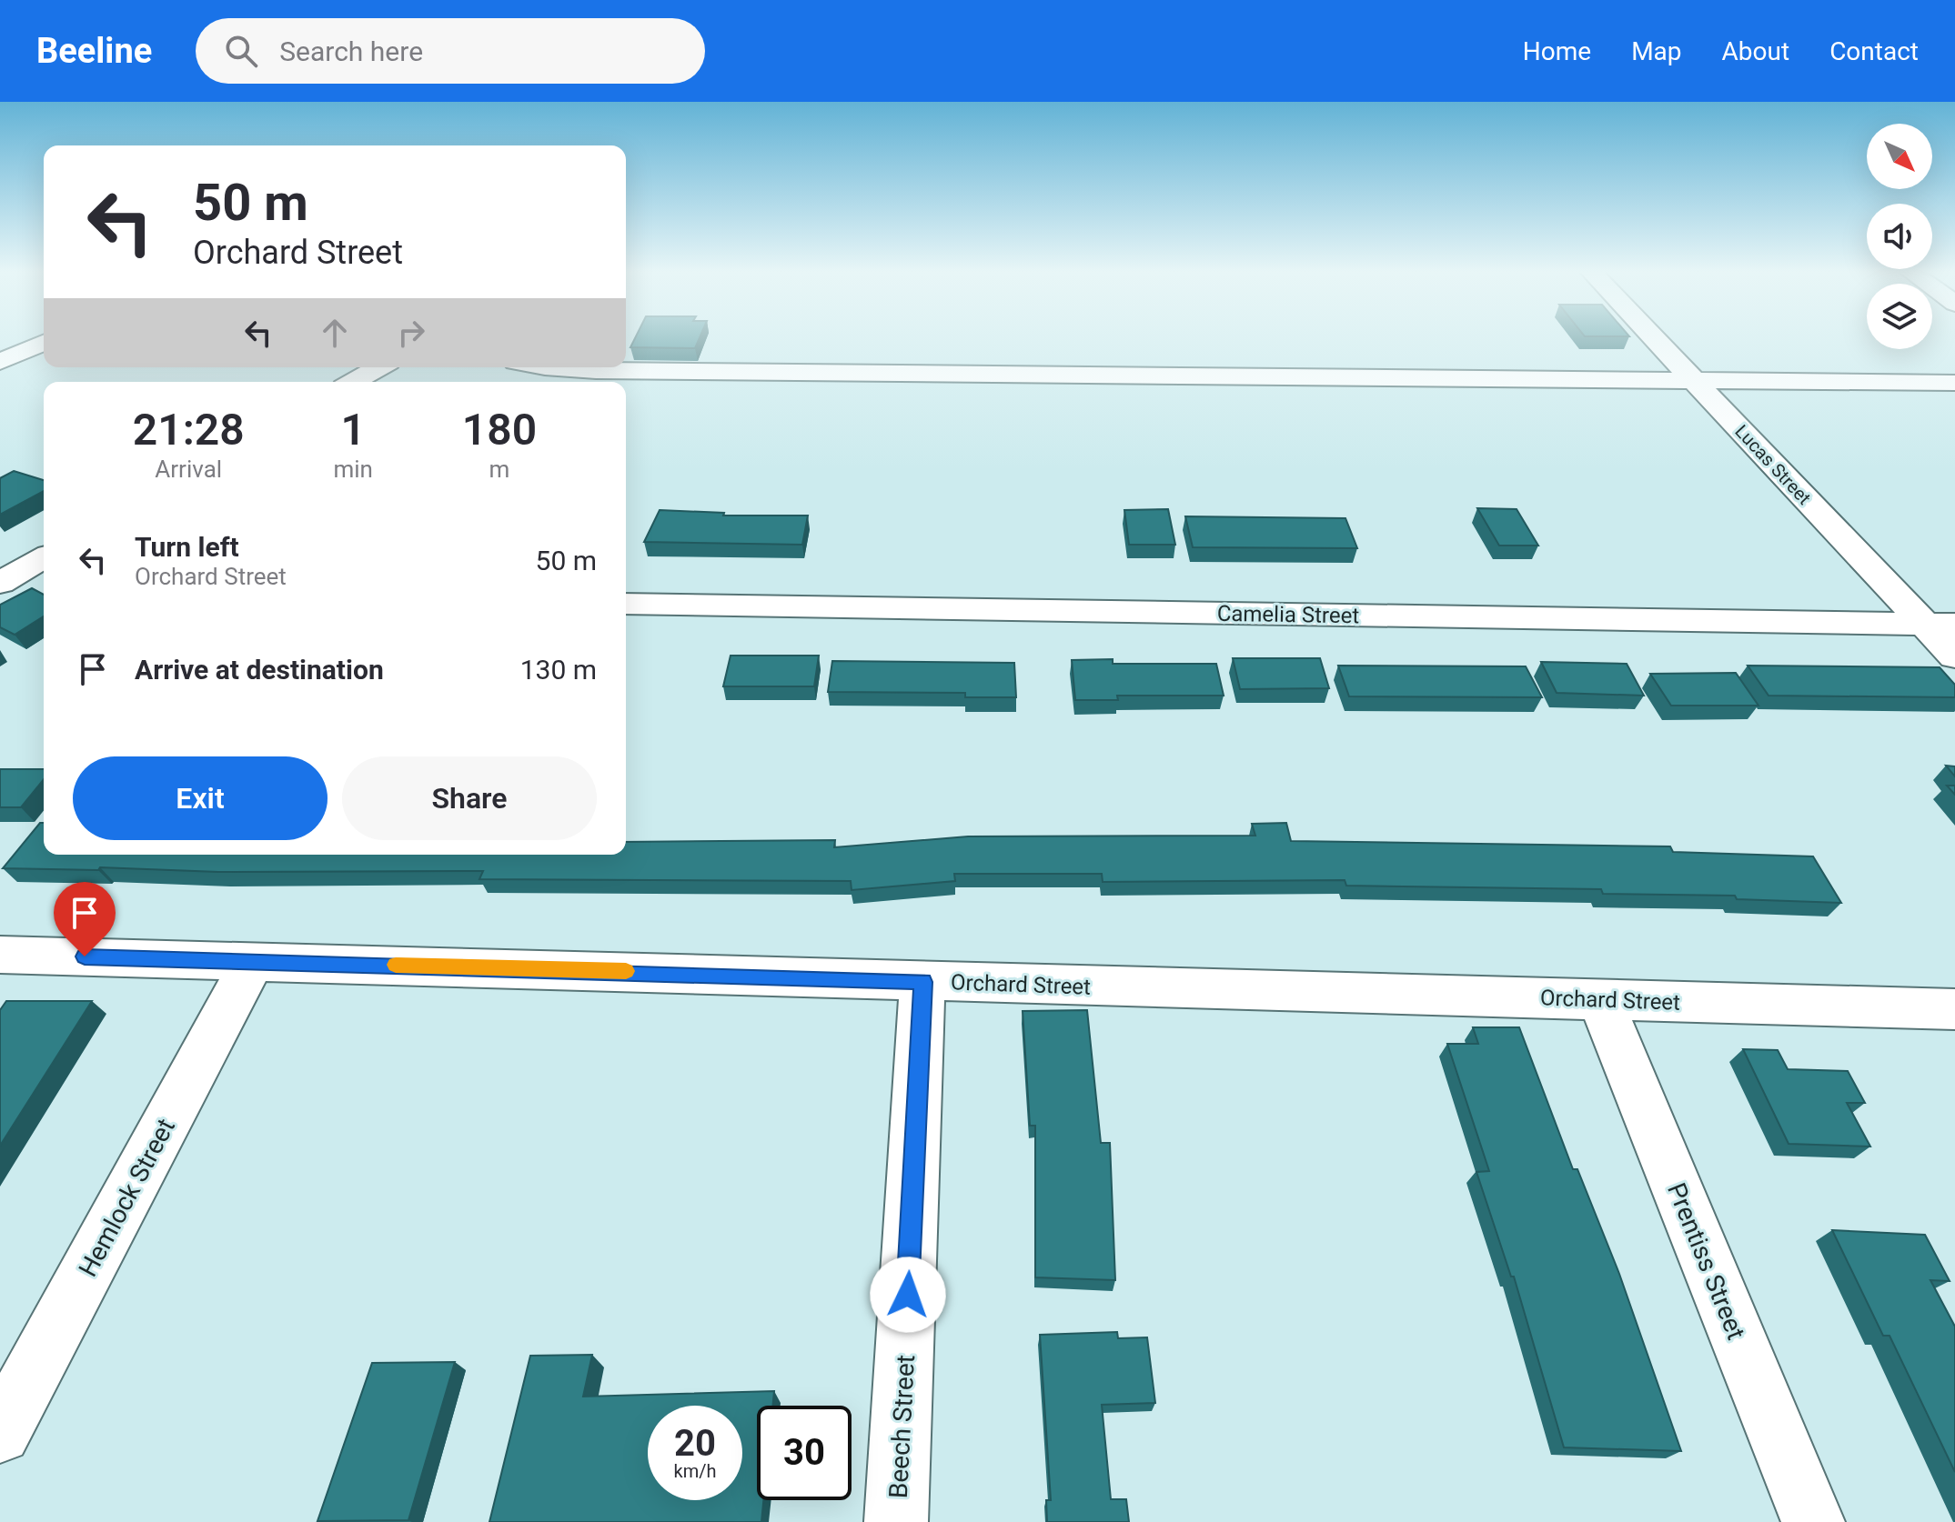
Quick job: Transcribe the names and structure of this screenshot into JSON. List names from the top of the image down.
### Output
{
  "streets": {
    "street": [
      "Lucas Street",
      "Camelia Street",
      "Orchard Street",
      "Hemlock Street",
      "Prentiss Street",
      "Beech Street"
    ]
  },
  "crossings": [
    ["Lucas Street", "Camelia Street"],
    ["Orchard Street", "Hemlock Street"],
    ["Orchard Street", "Prentiss Street"],
    ["Orchard Street", "Beech Street"]
  ],
  "north": "bottom right",
  "page": {
    "header": "Beeline",
    "search": "Search here",
    "nav": [
      "Home",
      "Map",
      "About",
      "Contact"
    ],
    "turn": ["50 m", "Orchard Street"],
    "eta": [
      "21:28",
      "Arrival",
      "1",
      "min",
      "180",
      "m"
    ],
    "list": [
      {
        "name": "Turn left",
        "note": "Orchard Street",
        "value": "50 m"
      },
      {
        "name": "Arrive at destination",
        "value": "130 m"
      }
    ],
    "buttons": ["Exit", "Share"],
    "speed": "20 km/h",
    "limit": "30"
  }
}
